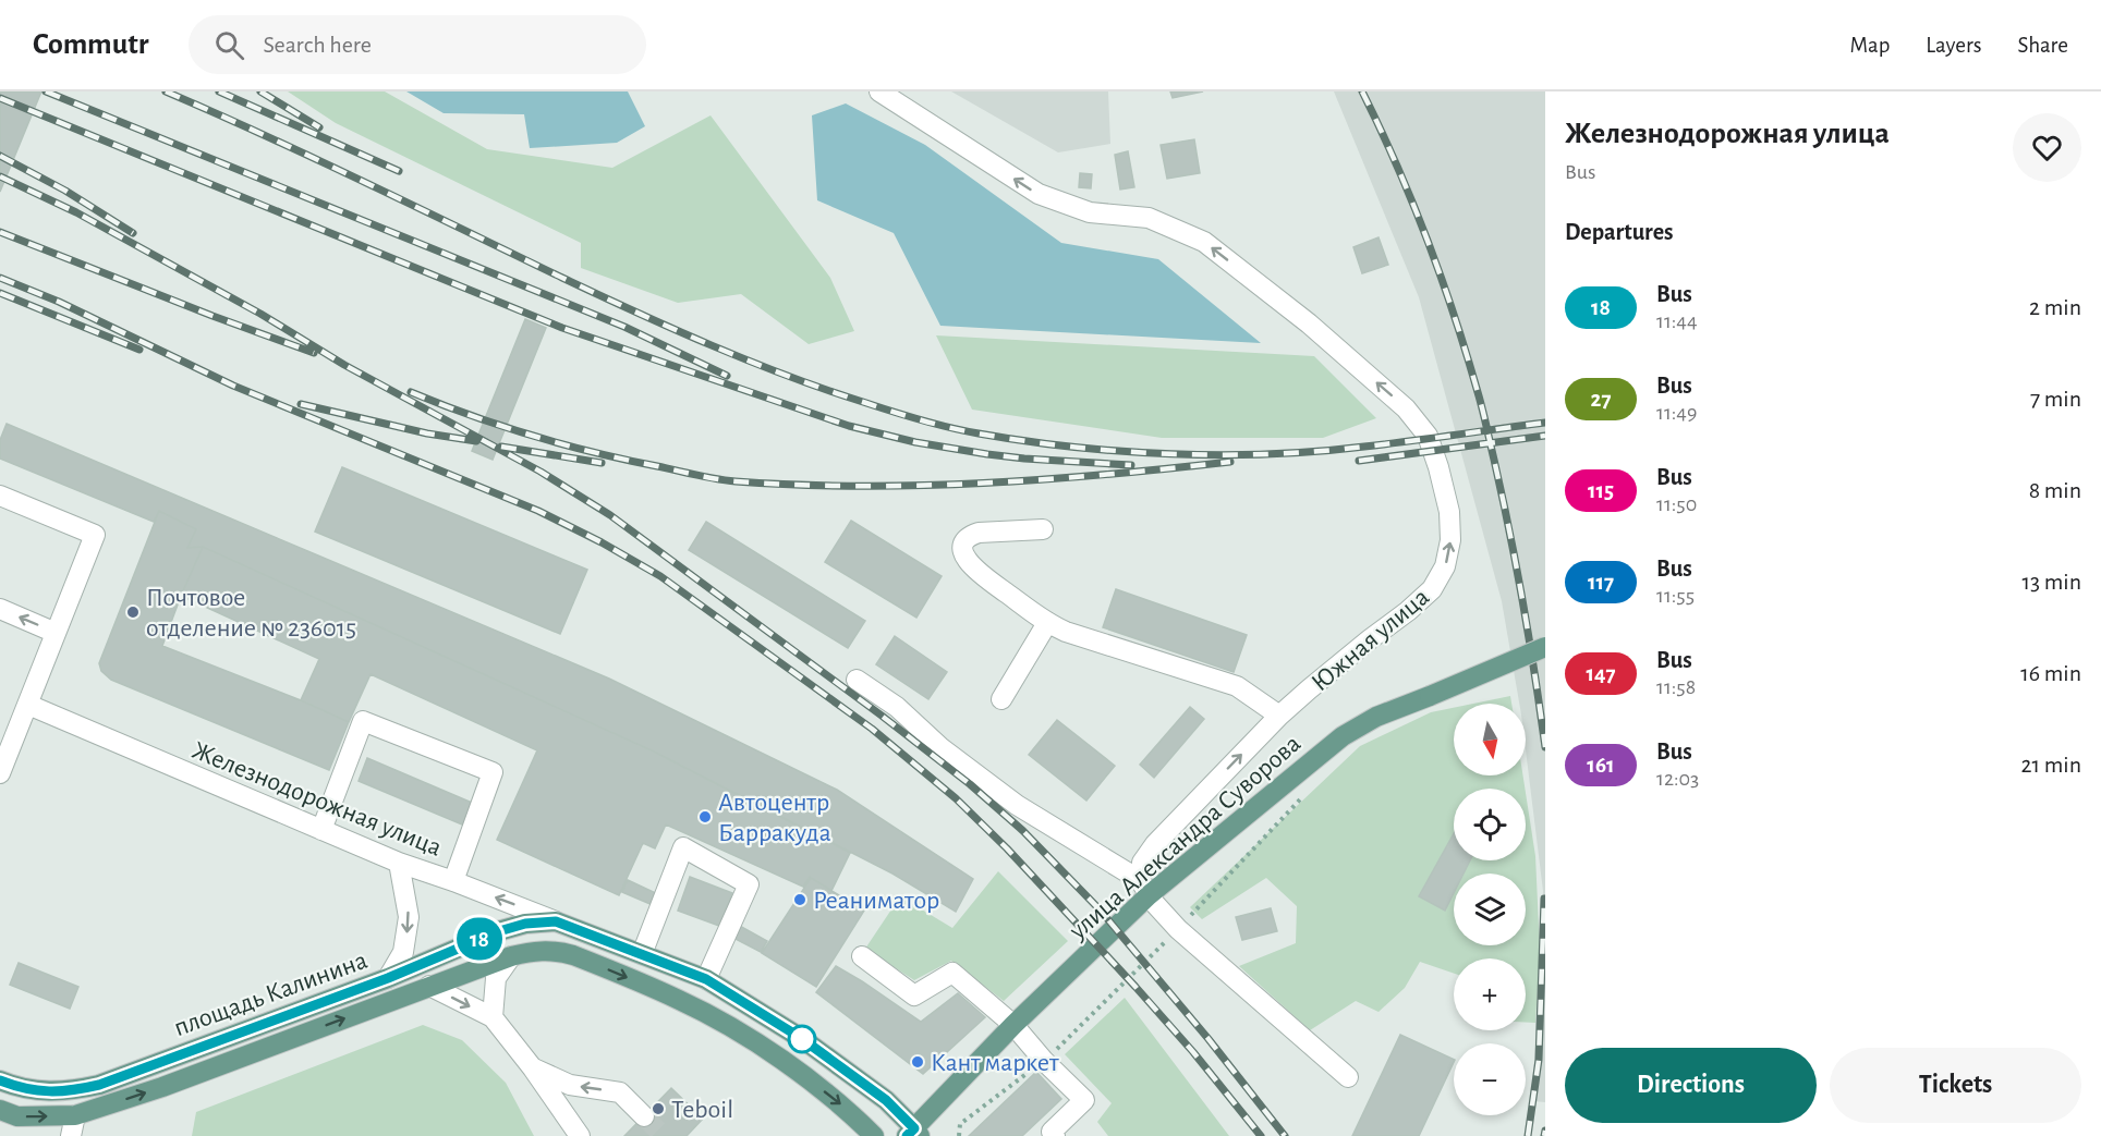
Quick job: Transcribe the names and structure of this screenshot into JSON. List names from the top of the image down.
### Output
{
  "streets": {
    "main road": ["Железнодорожная улица", "улица Александра Суворова", "площадь Калинина"],
    "street": ["Южная улица"]
  },
  "crossings": [
    ["Южная улица", "улица Александра Суворова"],
    ["Железнодорожная улица", "улица Александра Суворова"],
    ["Железнодорожная улица", "площадь Калинина"]
  ],
  "places": [
    "Почтовое отделение № 236015",
    "Автоцентр Барракуда",
    "Реаниматор",
    "Кант маркет",
    "Teboil"
  ],
  "lines": ["bus line 18"],
  "north": "bottom",
  "page": {
    "header": "Commutr",
    "search": "Search here",
    "nav": ["Map", "Layers", "Share"],
    "on_map": "18",
    "heading": [
      ["Железнодорожная улица", "Bus"],
      "Departures"
    ],
    "list": [
      {
        "mark": "18",
        "name": "Bus",
        "note": "11:44",
        "value": "2 min"
      },
      {
        "mark": "27",
        "name": "Bus",
        "note": "11:49",
        "value": "7 min"
      },
      {
        "mark": "115",
        "name": "Bus",
        "note": "11:50",
        "value": "8 min"
      },
      {
        "mark": "117",
        "name": "Bus",
        "note": "11:55",
        "value": "13 min"
      },
      {
        "mark": "147",
        "name": "Bus",
        "note": "11:58",
        "value": "16 min"
      },
      {
        "mark": "161",
        "name": "Bus",
        "note": "12:03",
        "value": "21 min"
      }
    ],
    "map_buttons": ["+", "−"],
    "buttons": ["Directions", "Tickets"]
  }
}
